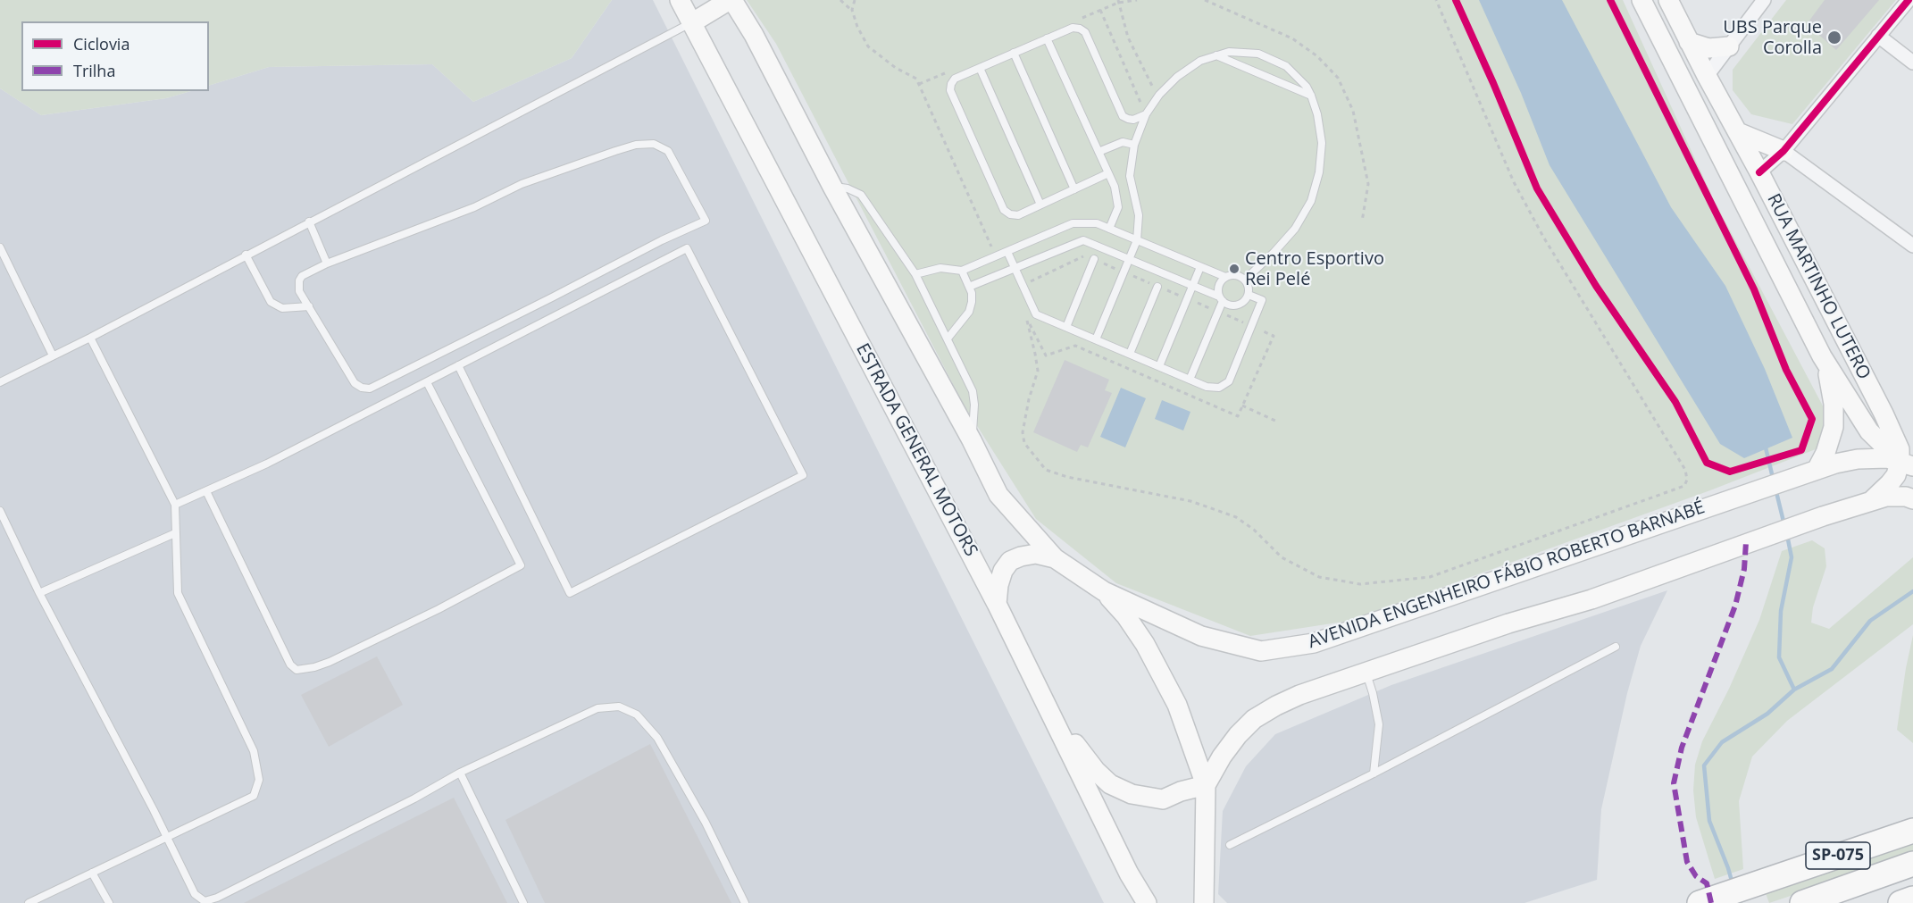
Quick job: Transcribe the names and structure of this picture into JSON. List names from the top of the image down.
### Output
{
  "streets": {
    "highway": ["SP-075"],
    "main road": ["RUA MARTINHO LUTERO", "ESTRADA GENERAL MOTORS", "AVENIDA ENGENHEIRO FÁBIO ROBERTO BARNABÉ"]
  },
  "crossings": [
    ["RUA MARTINHO LUTERO", "AVENIDA ENGENHEIRO FÁBIO ROBERTO BARNABÉ"]
  ],
  "places": ["UBS Parque Corolla", "Centro Esportivo Rei Pelé"],
  "legend": ["Ciclovia", "Trilha"]
}
